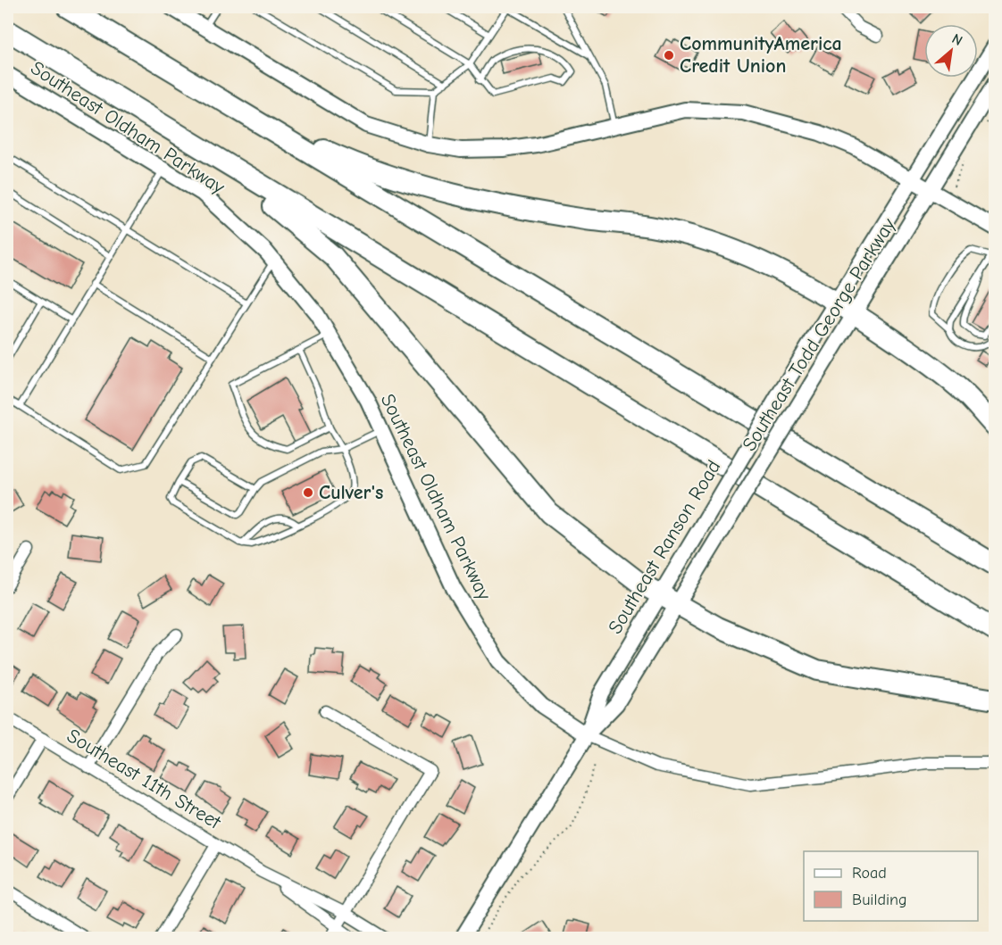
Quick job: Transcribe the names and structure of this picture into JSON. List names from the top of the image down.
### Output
{
  "streets": {
    "main road": ["Southeast Oldham Parkway", "Southeast Todd George Parkway", "Southeast Ranson Road"],
    "street": ["Southeast 11th Street"]
  },
  "crossings": [
    ["Southeast Oldham Parkway", "Southeast Ranson Road"],
    ["Southeast Todd George Parkway", "Southeast Ranson Road"]
  ],
  "places": ["CommunityAmerica Credit Union", "Culver's"],
  "legend": ["Road", "Building"],
  "north": "top right"
}
